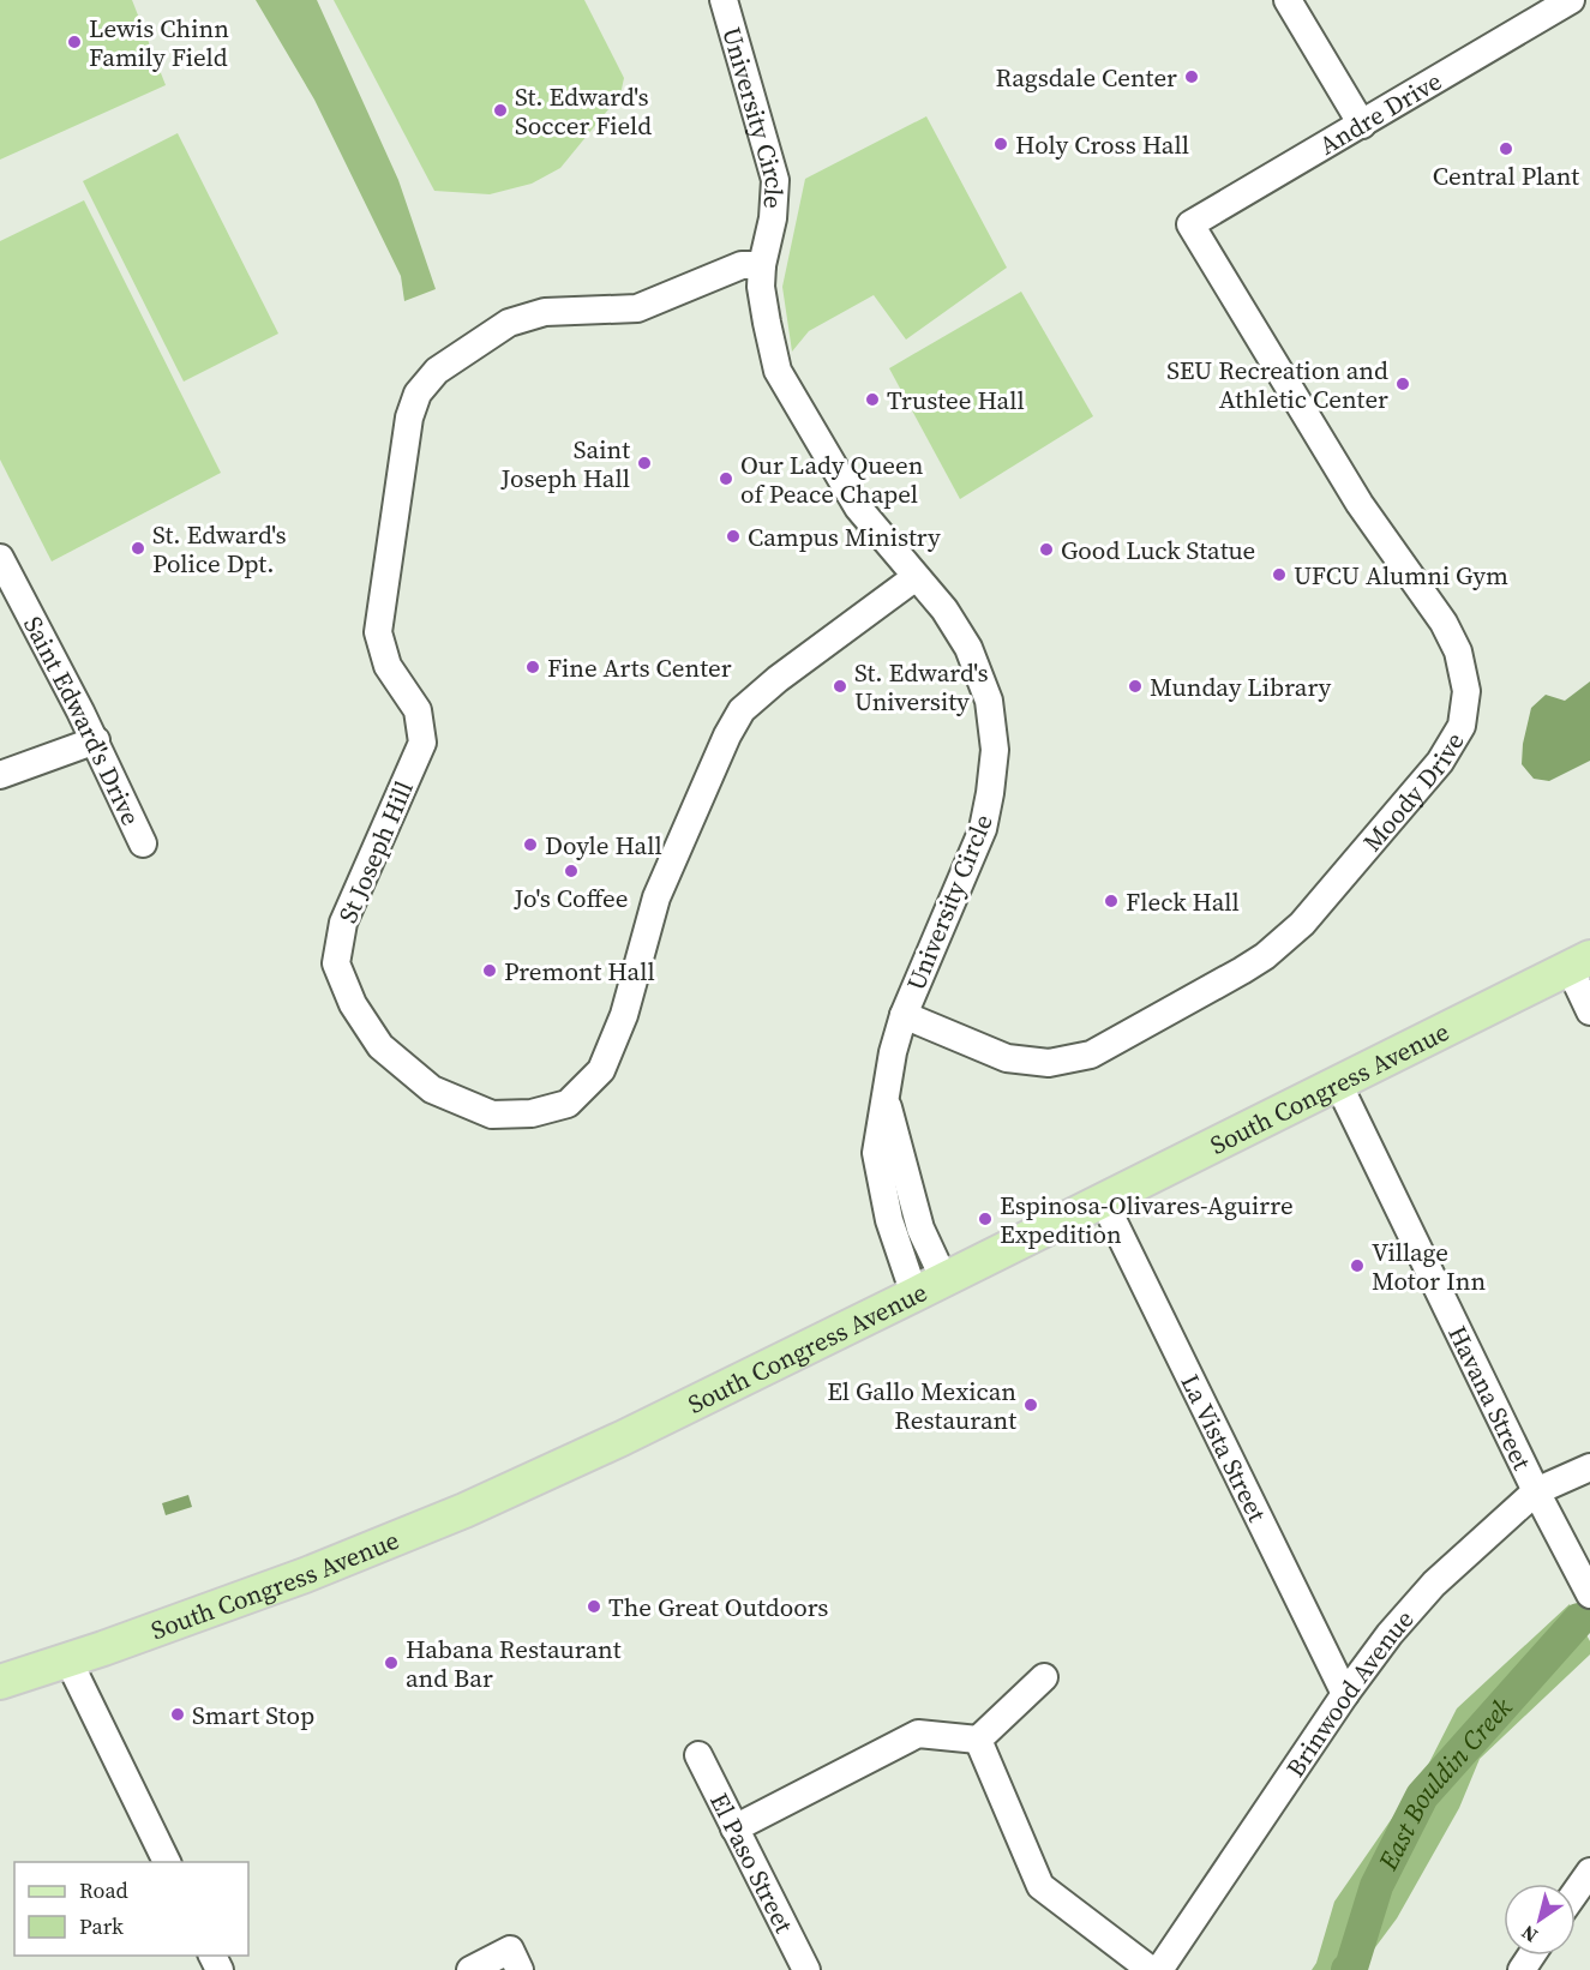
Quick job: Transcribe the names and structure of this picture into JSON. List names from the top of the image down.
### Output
{
  "streets": {
    "main road": ["South Congress Avenue"],
    "street": [
      "Andre Drive",
      "University Circle",
      "Saint Edward's Drive",
      "Moody Drive",
      "St Joseph Hill",
      "Havana Street",
      "La Vista Street",
      "Brinwood Avenue",
      "El Paso Street"
    ]
  },
  "crossings": [
    ["Andre Drive", "Moody Drive"],
    ["University Circle", "Moody Drive"],
    ["University Circle", "St Joseph Hill"],
    ["University Circle", "South Congress Avenue"],
    ["South Congress Avenue", "Havana Street"],
    ["South Congress Avenue", "La Vista Street"],
    ["Havana Street", "Brinwood Avenue"],
    ["La Vista Street", "Brinwood Avenue"]
  ],
  "water": ["East Bouldin Creek"],
  "places": [
    "Lewis Chinn Family Field",
    "Ragsdale Center",
    "St. Edward's Soccer Field",
    "Holy Cross Hall",
    "Central Plant",
    "SEU Recreation and Athletic Center",
    "Trustee Hall",
    "Saint Joseph Hall",
    "Our Lady Queen of Peace Chapel",
    "Campus Ministry",
    "St. Edward's Police Dpt.",
    "Good Luck Statue",
    "UFCU Alumni Gym",
    "Fine Arts Center",
    "St. Edward's University",
    "Munday Library",
    "Doyle Hall",
    "Jo's Coffee",
    "Fleck Hall",
    "Premont Hall",
    "Espinosa-Olivares-Aguirre Expedition",
    "Village Motor Inn",
    "El Gallo Mexican Restaurant",
    "The Great Outdoors",
    "Habana Restaurant and Bar",
    "Smart Stop"
  ],
  "legend": ["Road", "Park"],
  "north": "bottom left"
}
